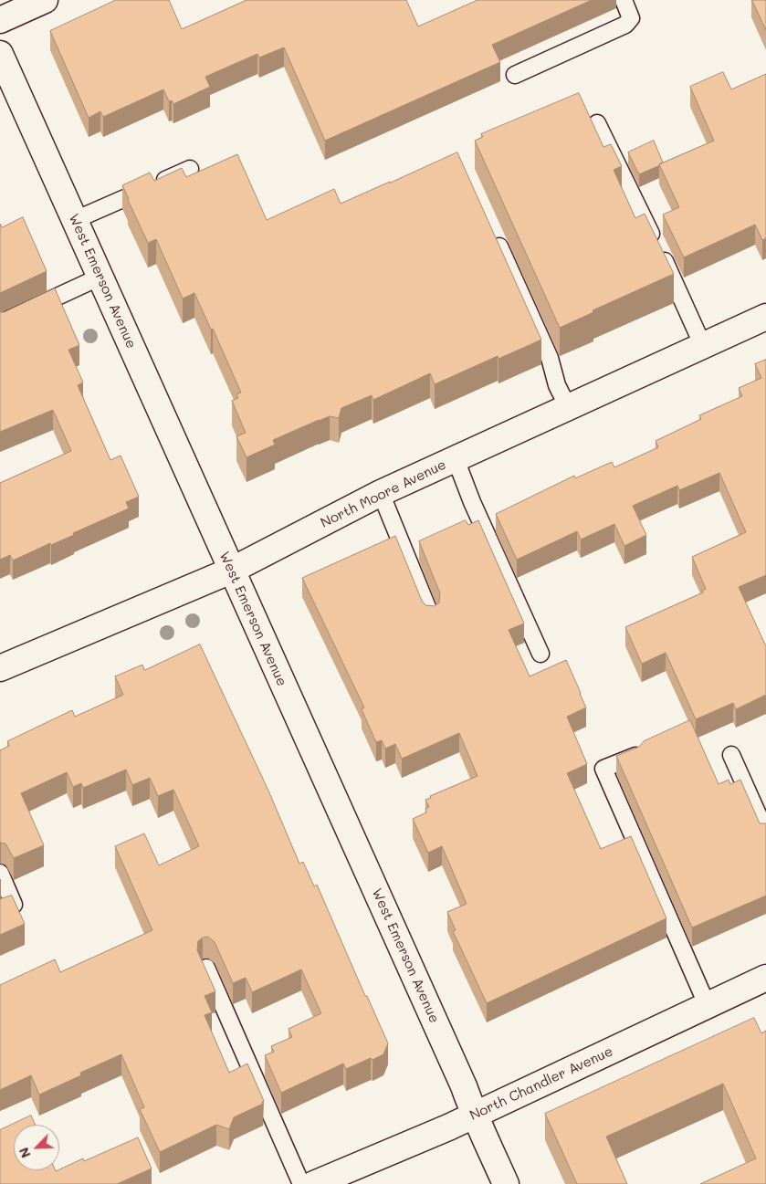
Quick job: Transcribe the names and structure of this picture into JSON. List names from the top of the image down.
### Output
{
  "streets": {
    "street": ["West Emerson Avenue", "North Moore Avenue", "North Chandler Avenue"]
  },
  "crossings": [
    ["West Emerson Avenue", "North Moore Avenue"],
    ["West Emerson Avenue", "North Chandler Avenue"]
  ],
  "north": "bottom left"
}
